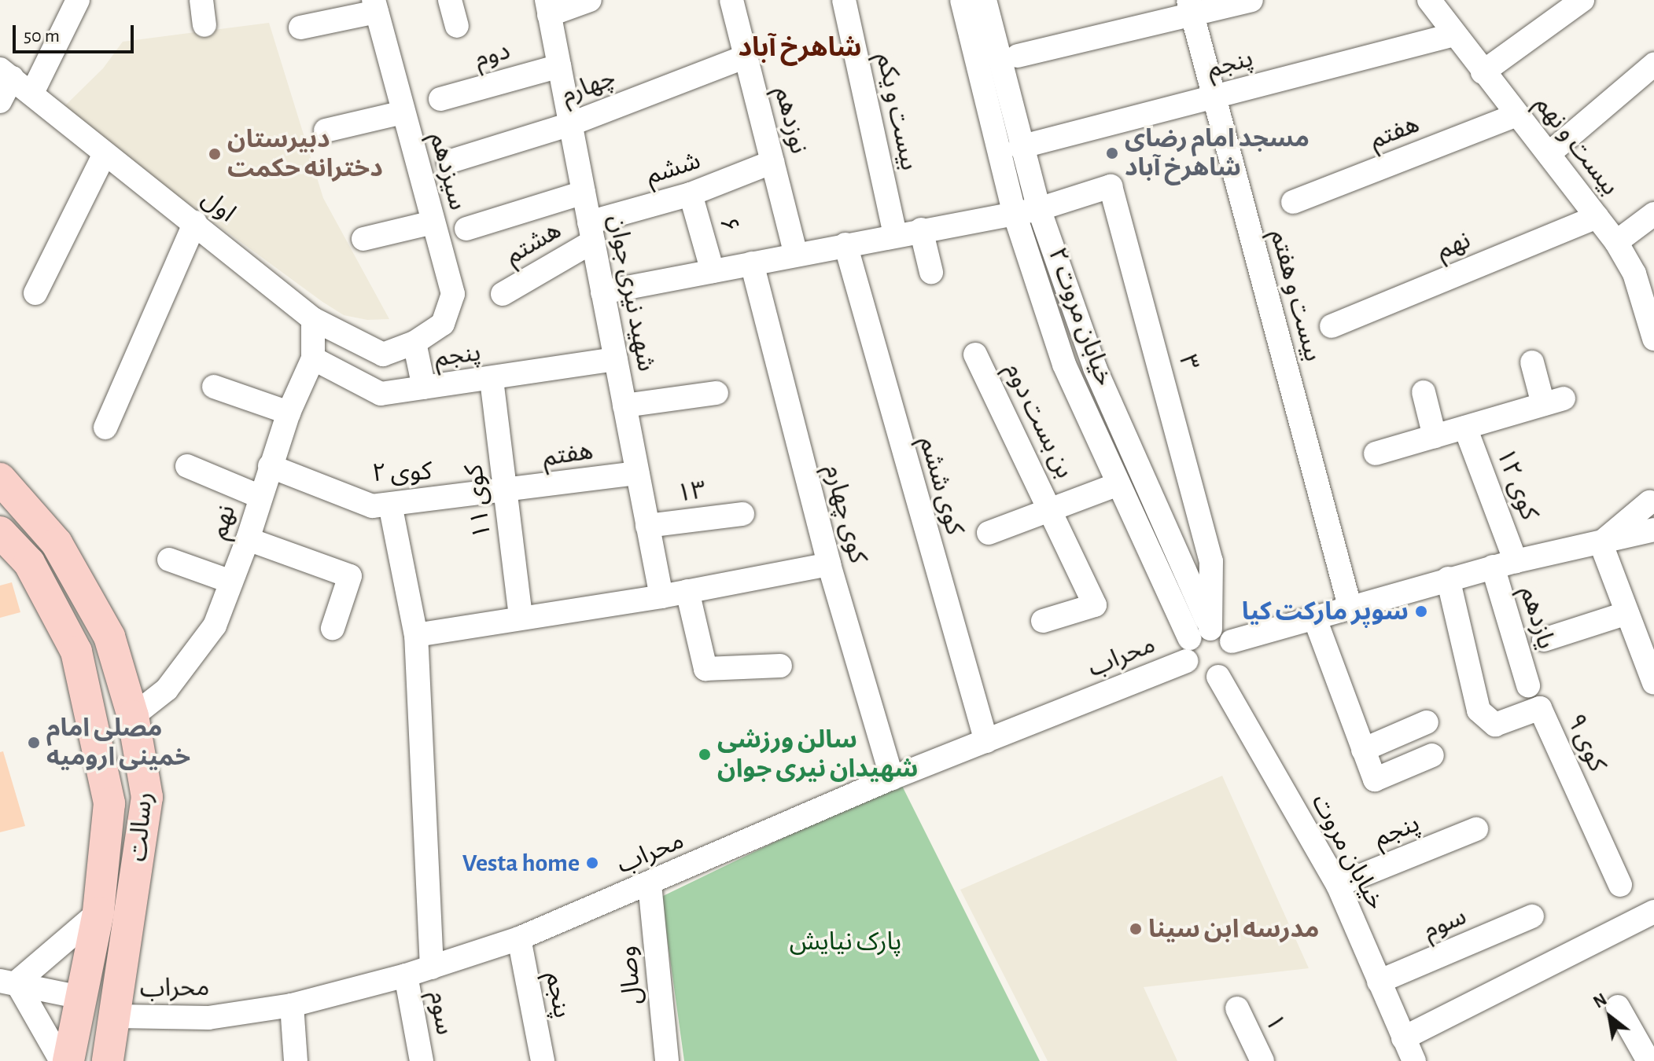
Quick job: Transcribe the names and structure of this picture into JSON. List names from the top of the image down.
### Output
{
  "streets": {
    "main road": ["رسالت"],
    "street": [
      "دوم",
      "پنجم",
      "چهارم",
      "بیست و یکم",
      "نوزدهم",
      "هفتم",
      "بیست و نهم",
      "ششم",
      "سیزدهم",
      "اول",
      "۶",
      "هشتم",
      "نهم",
      "شهید نیری جوان",
      "بیست و هفتم",
      "خیابان مروت ۲",
      "۳",
      "بن بست دوم",
      "کوی ۲",
      "کوی ۱۲",
      "کوی ششم",
      "۱۳",
      "کوی ۱۱",
      "کوی چهارم",
      "یازدهم",
      "محراب",
      "کوی ۹",
      "خیابان مروت",
      "سوم",
      "وصال",
      "۱"
    ]
  },
  "crossings": [
    ["دوم", "شهید نیری جوان"],
    ["پنجم", "بیست و نهم"],
    ["پنجم", "نهم"],
    ["پنجم", "شهید نیری جوان"],
    ["پنجم", "بیست و هفتم"],
    ["پنجم", "خیابان مروت ۲"],
    ["پنجم", "کوی ۱۱"],
    ["پنجم", "محراب"],
    ["پنجم", "خیابان مروت"],
    ["چهارم", "نوزدهم"],
    ["چهارم", "شهید نیری جوان"],
    ["نوزدهم", "ششم"],
    ["هفتم", "بیست و نهم"],
    ["هفتم", "شهید نیری جوان"],
    ["هفتم", "کوی ۲"],
    ["هفتم", "کوی ۱۱"],
    ["بیست و نهم", "نهم"],
    ["ششم", "۶"],
    ["ششم", "هشتم"],
    ["ششم", "شهید نیری جوان"],
    ["سیزدهم", "اول"],
    ["اول", "نهم"],
    ["هشتم", "شهید نیری جوان"],
    ["نهم", "کوی ۲"],
    ["نهم", "رسالت"],
    ["شهید نیری جوان", "۱۳"],
    ["خیابان مروت ۲", "۳"],
    ["خیابان مروت ۲", "محراب"],
    ["۳", "محراب"],
    ["کوی ۲", "کوی ۱۱"],
    ["کوی ۱۲", "یازدهم"],
    ["کوی ششم", "محراب"],
    ["کوی چهارم", "محراب"],
    ["محراب", "رسالت"],
    ["محراب", "سوم"],
    ["محراب", "وصال"],
    ["خیابان مروت", "سوم"]
  ],
  "districts": ["شاهرخ آباد"],
  "parks": ["پارک نیایش"],
  "places": [
    "مسجد امام رضای شاهرخ آباد",
    "دبیرستان دخترانه حکمت",
    "سوپر مارکت کیا",
    "مصلی امام خمینی ارومیه",
    "سالن ورزشی شهیدان نیری جوان",
    "Vesta home",
    "مدرسه ابن سینا"
  ],
  "scale_bar": "50 m",
  "north": "top left"
}
